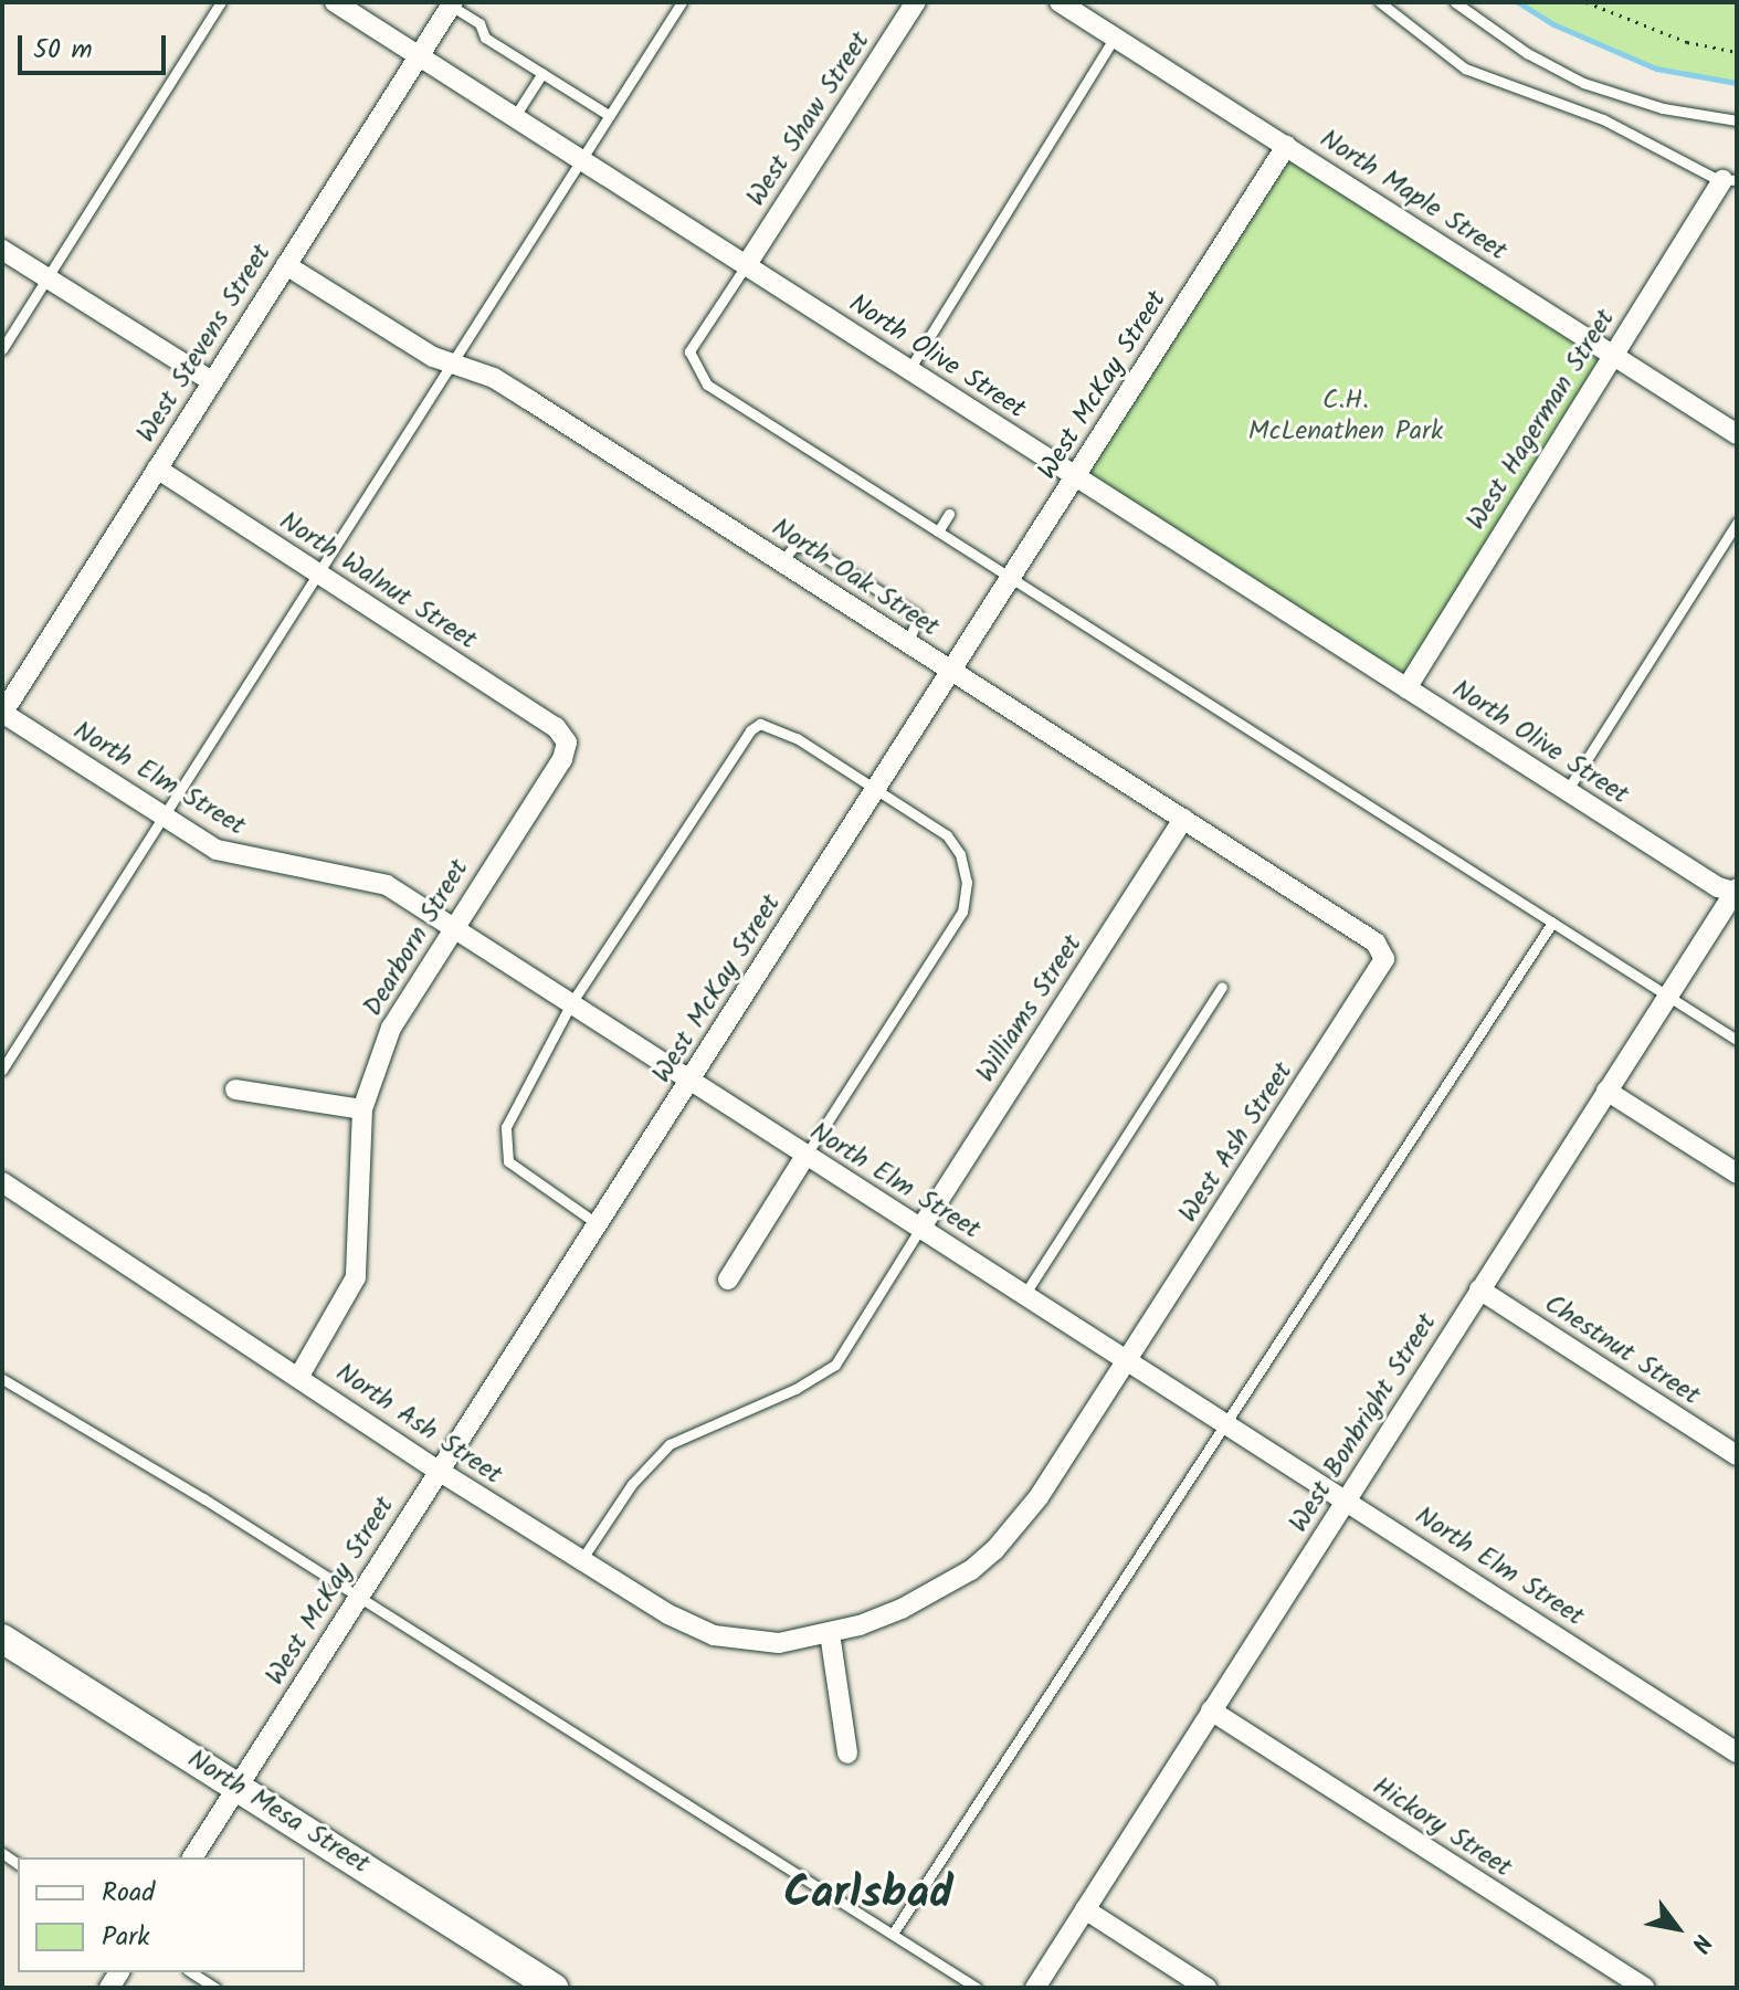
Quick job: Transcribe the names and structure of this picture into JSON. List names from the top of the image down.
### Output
{
  "streets": {
    "street": [
      "West Shaw Street",
      "North Maple Street",
      "West Stevens Street",
      "North Olive Street",
      "West McKay Street",
      "West Hagerman Street",
      "North Oak Street",
      "North Walnut Street",
      "North Elm Street",
      "Dearborn Street",
      "Williams Street",
      "West Ash Street",
      "Chestnut Street",
      "West Bonbright Street",
      "North Ash Street",
      "North Mesa Street",
      "Hickory Street"
    ]
  },
  "crossings": [
    ["West Shaw Street", "North Olive Street"],
    ["North Maple Street", "West McKay Street"],
    ["North Maple Street", "West Hagerman Street"],
    ["West Stevens Street", "North Olive Street"],
    ["West Stevens Street", "North Oak Street"],
    ["West Stevens Street", "North Walnut Street"],
    ["West Stevens Street", "North Elm Street"],
    ["North Olive Street", "West McKay Street"],
    ["North Olive Street", "West Hagerman Street"],
    ["North Olive Street", "West Bonbright Street"],
    ["West McKay Street", "North Oak Street"],
    ["West McKay Street", "North Elm Street"],
    ["West McKay Street", "North Ash Street"],
    ["West McKay Street", "North Mesa Street"],
    ["North Oak Street", "Williams Street"],
    ["North Oak Street", "West Ash Street"],
    ["North Walnut Street", "Dearborn Street"],
    ["North Elm Street", "Dearborn Street"],
    ["North Elm Street", "Williams Street"],
    ["North Elm Street", "West Ash Street"],
    ["North Elm Street", "West Bonbright Street"],
    ["North Elm Street", "North Ash Street"],
    ["Dearborn Street", "North Ash Street"],
    ["West Ash Street", "North Ash Street"],
    ["Chestnut Street", "West Bonbright Street"],
    ["West Bonbright Street", "Hickory Street"]
  ],
  "districts": ["Carlsbad"],
  "parks": ["C.H. McLenathen Park"],
  "legend": ["Road", "Park"],
  "scale_bar": "50 m",
  "north": "bottom right"
}
